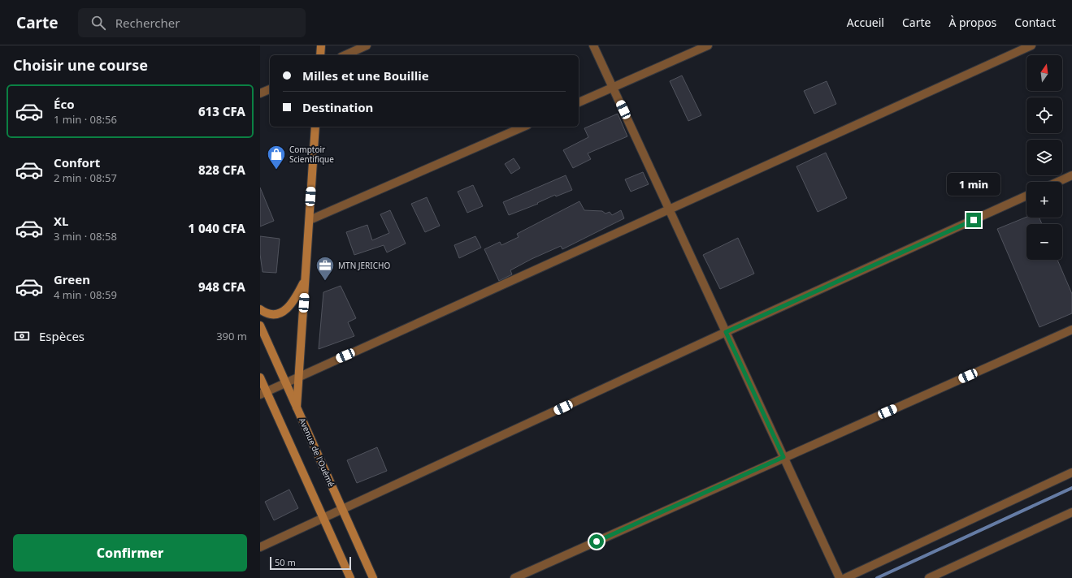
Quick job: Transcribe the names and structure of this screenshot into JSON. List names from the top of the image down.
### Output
{
  "streets": {
    "main road": ["Avenue de l'Ouémé"]
  },
  "places": {
    "shop": ["Comptoir Scientifique"],
    "office": ["MTN JERICHO"]
  },
  "scale_bar": "50 m",
  "north": "top",
  "page": {
    "header": "Carte",
    "search": "Rechercher",
    "nav": [
      "Accueil",
      "Carte",
      "À propos",
      "Contact"
    ],
    "heading": "Choisir une course",
    "map_buttons": ["+", "−"],
    "banner": ["Milles et une Bouillie", "Destination"],
    "list": [
      {
        "name": "Éco",
        "note": "1 min · 08:56",
        "value": "613 CFA"
      },
      {
        "name": "Confort",
        "note": "2 min · 08:57",
        "value": "828 CFA"
      },
      {
        "name": "XL",
        "note": "3 min · 08:58",
        "value": "1 040 CFA"
      },
      {
        "name": "Green",
        "note": "4 min · 08:59",
        "value": "948 CFA"
      }
    ],
    "bubble": "1 min",
    "pay": ["Espèces", "390 m"],
    "buttons": "Confirmer",
    "scale": "50 m"
  }
}
